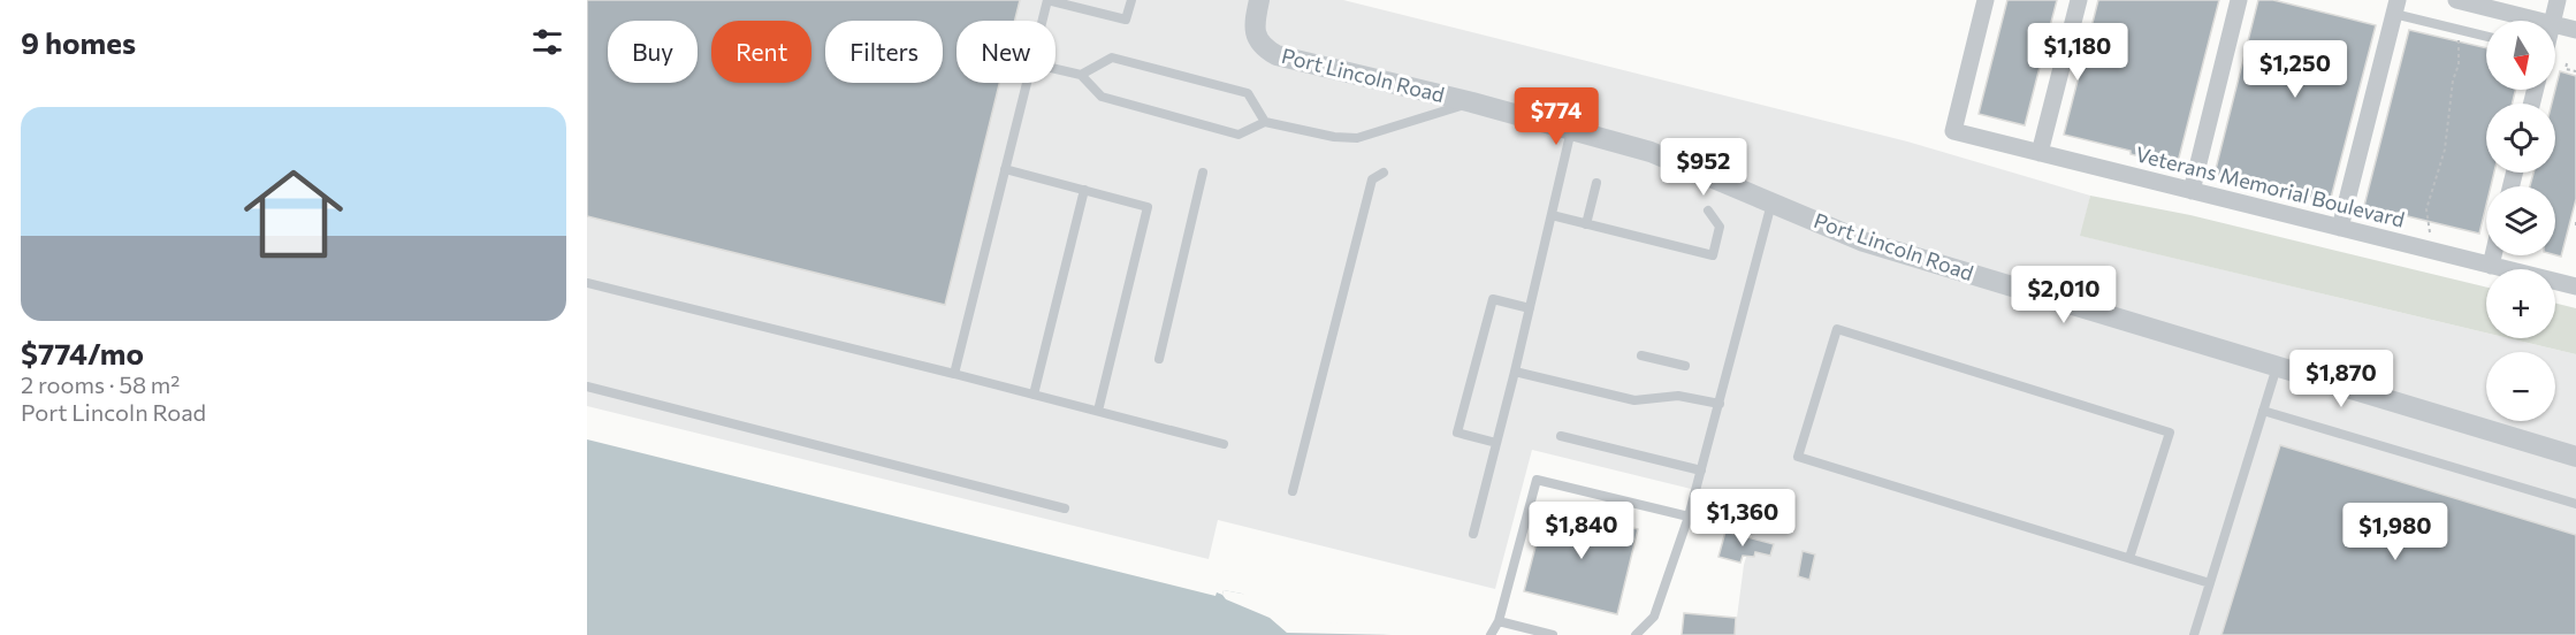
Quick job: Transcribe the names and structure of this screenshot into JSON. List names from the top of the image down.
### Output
{
  "streets": {
    "street": ["Port Lincoln Road", "Veterans Memorial Boulevard"]
  },
  "north": "bottom",
  "page": {
    "heading": "9 homes",
    "map_buttons": ["+", "−"],
    "chip": [
      "Buy",
      "Rent",
      "Filters",
      "New"
    ],
    "price": [
      "$1,180",
      "$1,250",
      "$774",
      "$952",
      "$2,010",
      "$1,870",
      "$1,360",
      "$1,840",
      "$1,980"
    ],
    "list": [
      {
        "name": "$774/mo",
        "note": "2 rooms · 58 m² · Port Lincoln Road"
      }
    ]
  }
}
